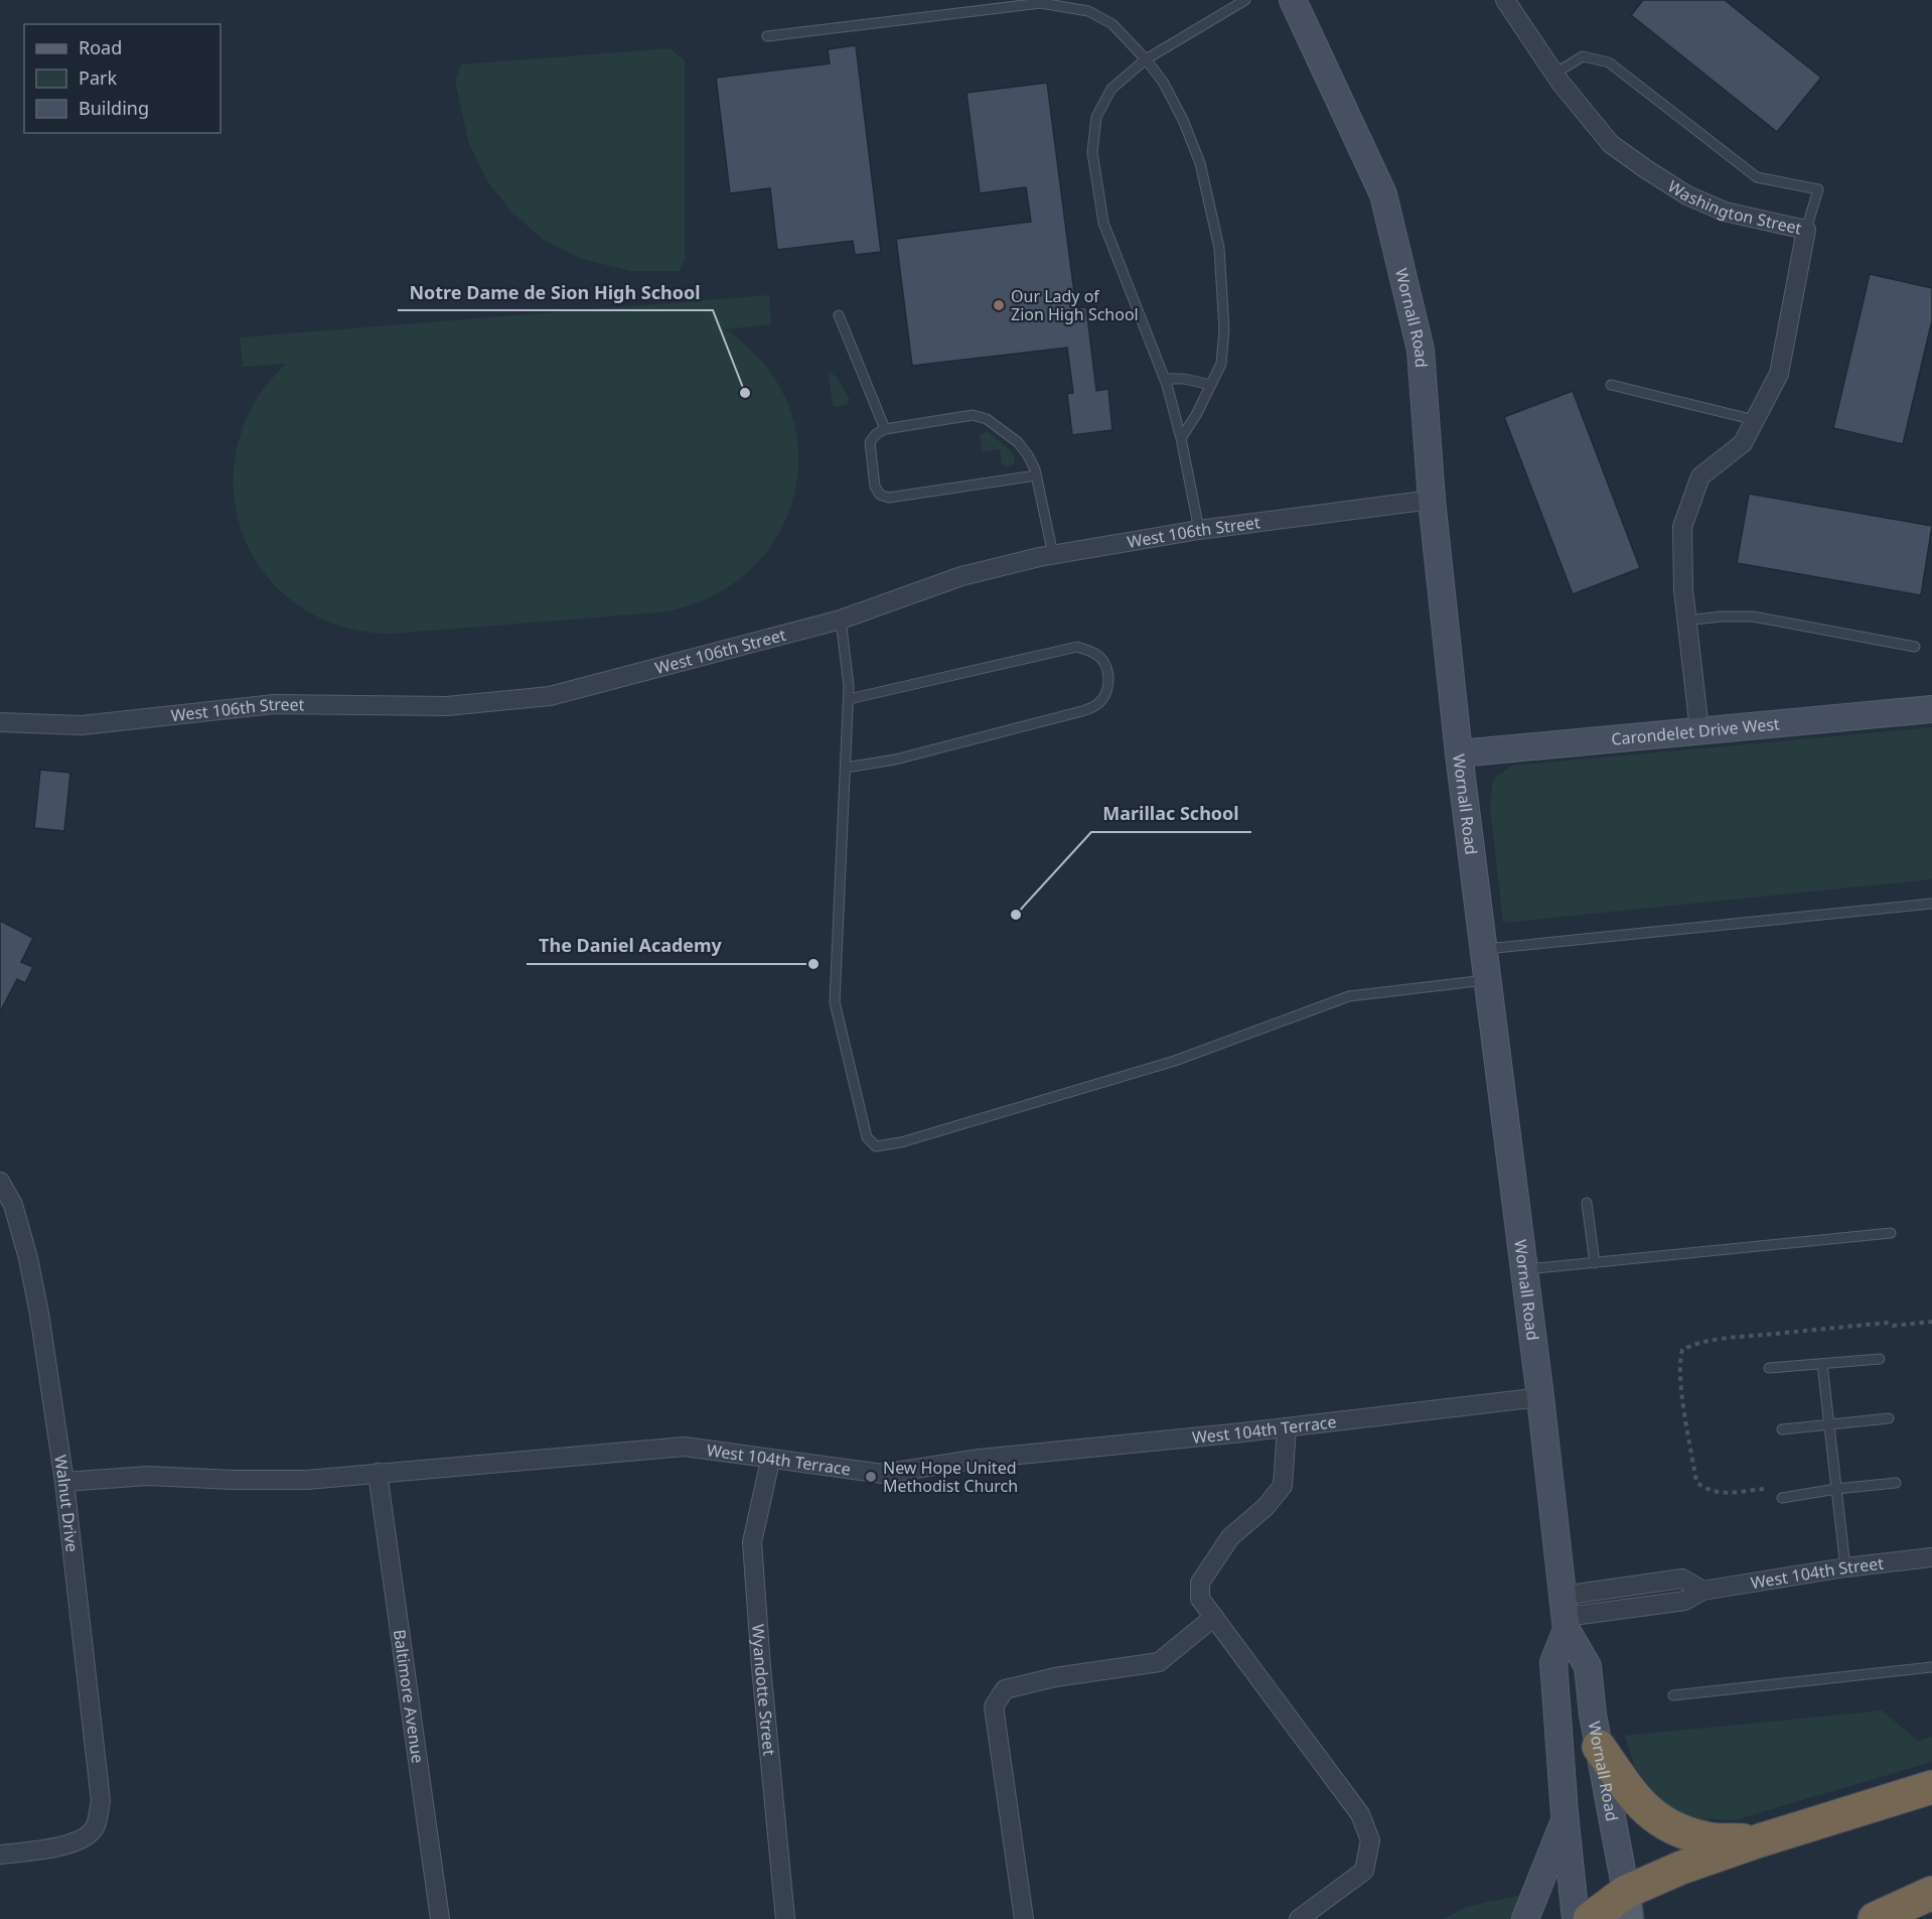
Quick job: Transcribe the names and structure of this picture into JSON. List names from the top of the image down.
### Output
{
  "streets": {
    "main road": ["Wornall Road", "Carondelet Drive West"],
    "street": [
      "Washington Street",
      "West 106th Street",
      "West 104th Terrace",
      "Walnut Drive",
      "West 104th Street",
      "Wyandotte Street",
      "Baltimore Avenue"
    ]
  },
  "crossings": [
    ["Washington Street", "Carondelet Drive West"],
    ["Wornall Road", "West 106th Street"],
    ["Wornall Road", "Carondelet Drive West"],
    ["Wornall Road", "West 104th Terrace"],
    ["Wornall Road", "West 104th Street"],
    ["West 104th Terrace", "Walnut Drive"],
    ["West 104th Terrace", "Wyandotte Street"],
    ["West 104th Terrace", "Baltimore Avenue"]
  ],
  "places": [
    "Our Lady of Zion High School",
    "Notre Dame de Sion High School",
    "Marillac School",
    "The Daniel Academy",
    "New Hope United Methodist Church"
  ],
  "legend": ["Road", "Park", "Building"]
}
